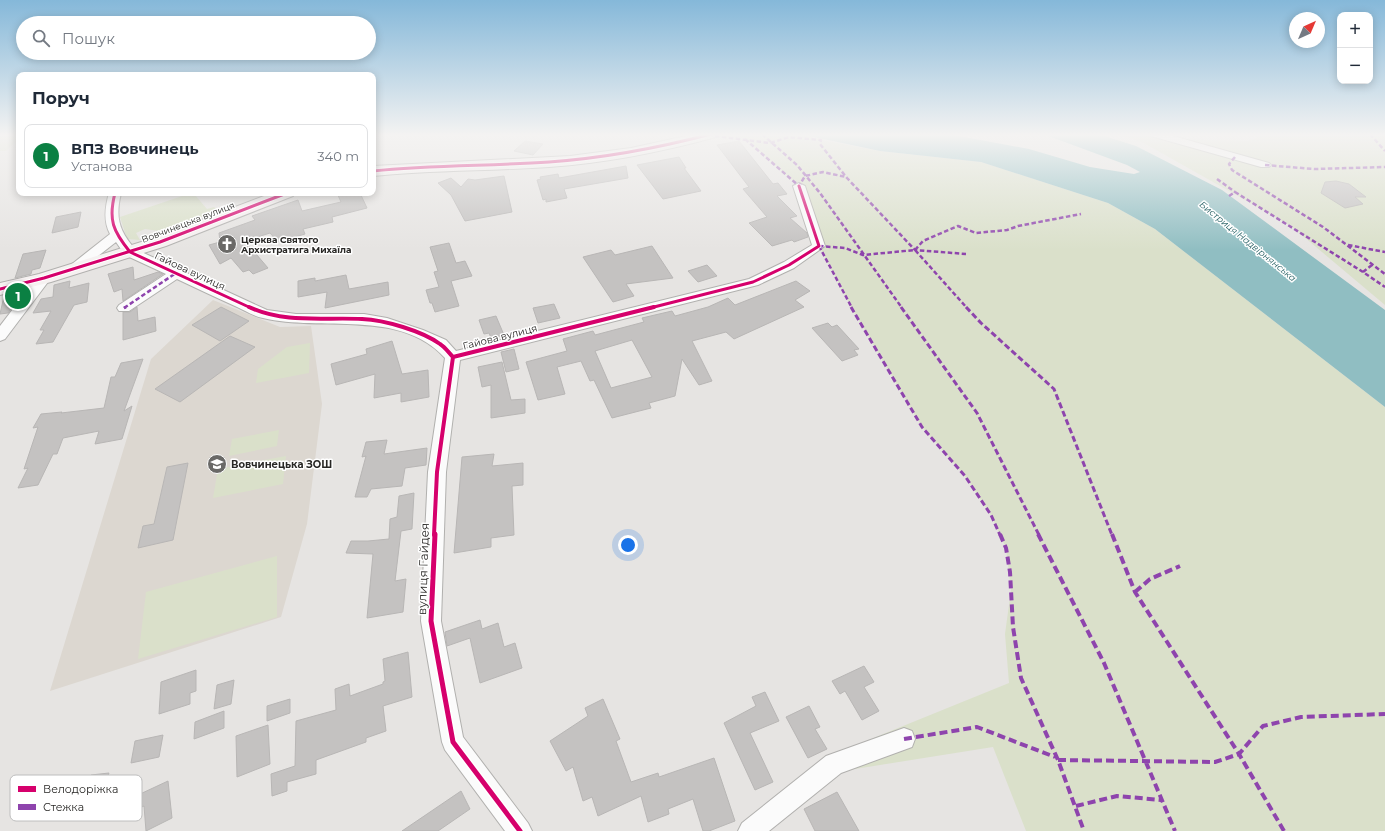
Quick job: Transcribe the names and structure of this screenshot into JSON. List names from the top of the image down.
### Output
{
  "streets": {
    "street": ["Вовчинецька вулиця", "Гайова вулиця", "вулиця Гайдея"]
  },
  "crossings": [
    ["Вовчинецька вулиця", "Гайова вулиця"],
    ["Гайова вулиця", "вулиця Гайдея"]
  ],
  "water": ["Бистриця Надвірнянська"],
  "places": {
    "church": ["Церква Святого Архистратига Михаїла"],
    "school or university": ["Вовчинецька ЗОШ"]
  },
  "legend": ["Велодоріжка", "Стежка"],
  "north": "top right",
  "page": {
    "map_buttons": ["+", "−"],
    "search": "Пошук",
    "heading": "Поруч",
    "list": [
      {
        "mark": "1",
        "name": "ВПЗ Вовчинець",
        "note": "Установа",
        "value": "340 m"
      }
    ],
    "pins": "1"
  }
}
